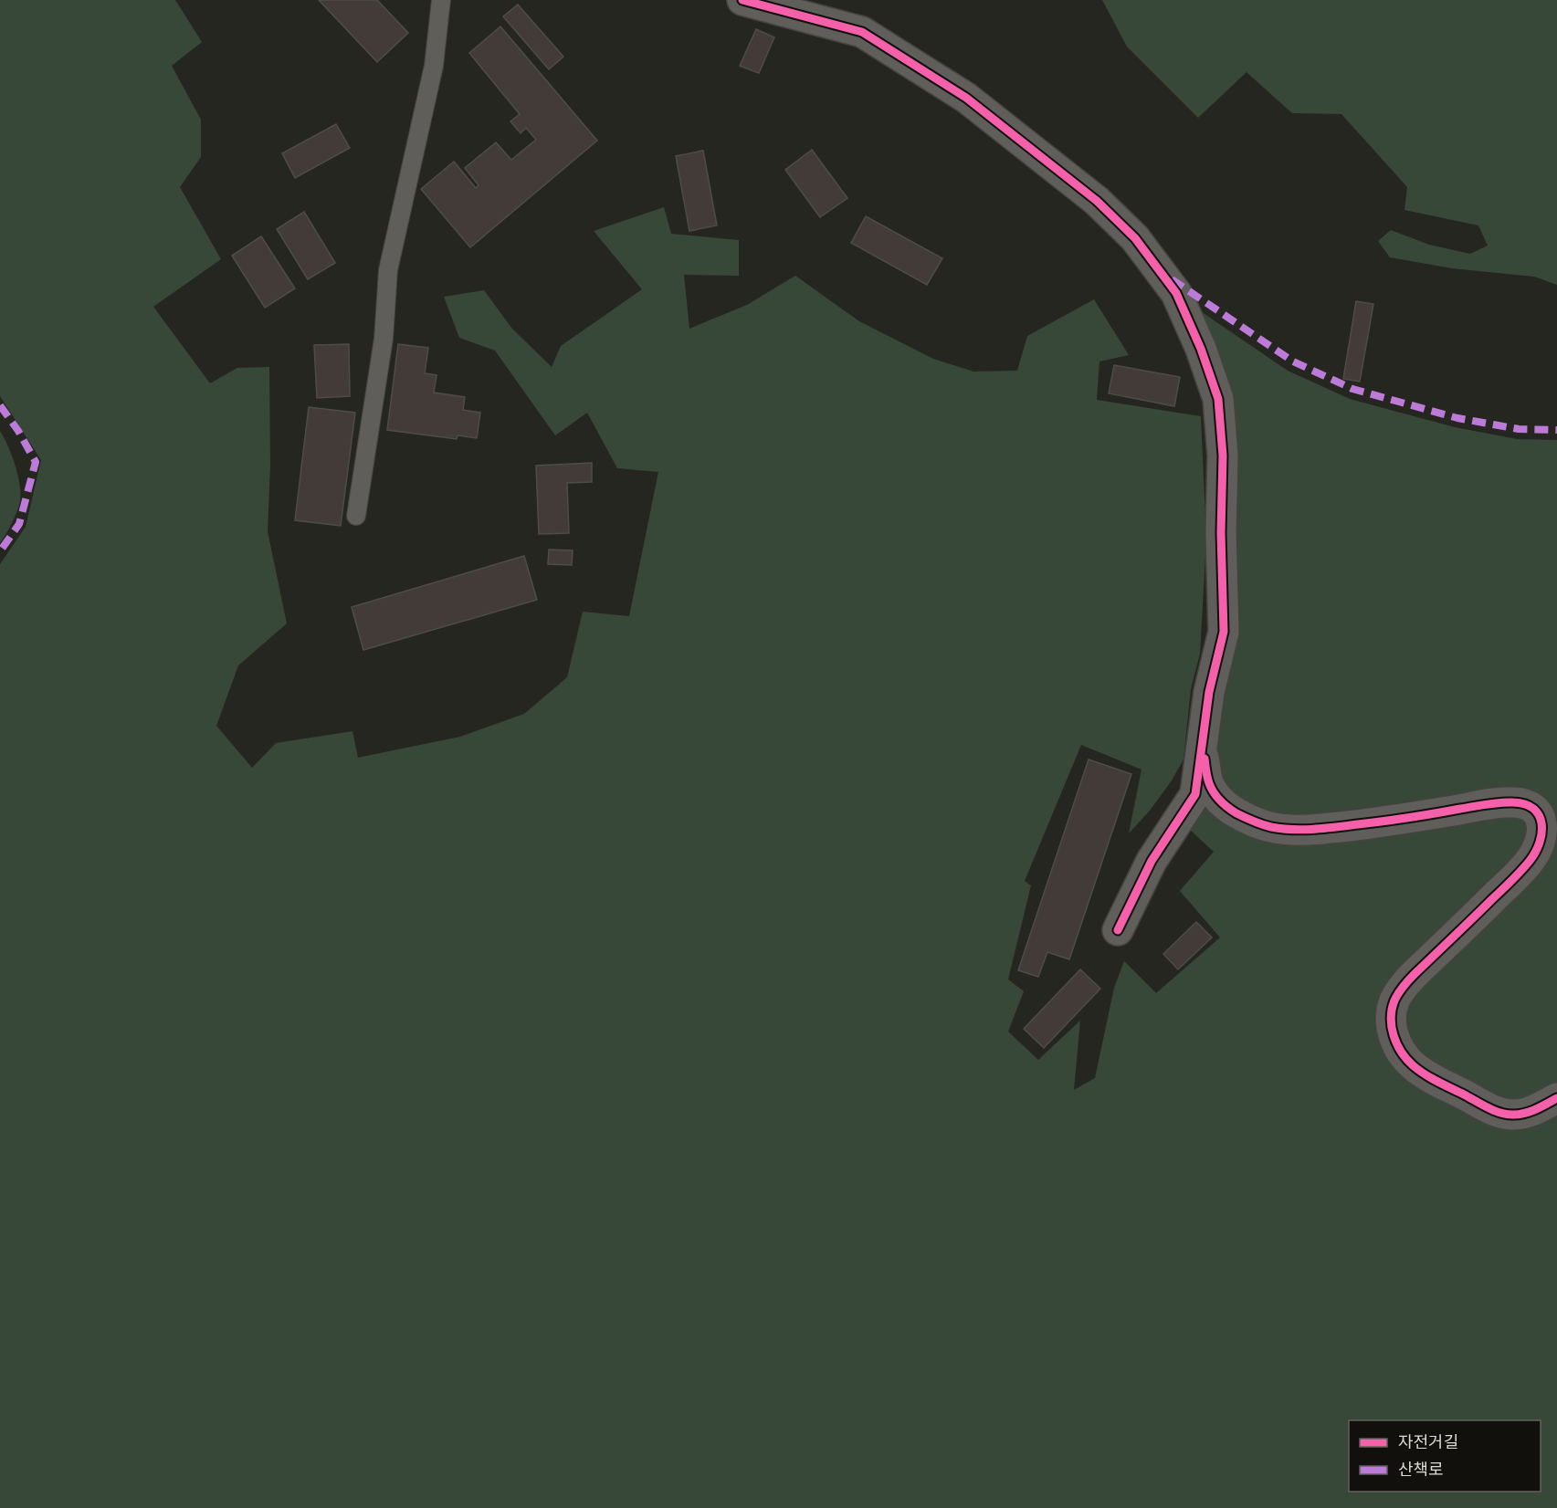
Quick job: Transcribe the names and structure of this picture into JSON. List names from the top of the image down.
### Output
{
  "legend": ["자전거길", "산책로"]
}
